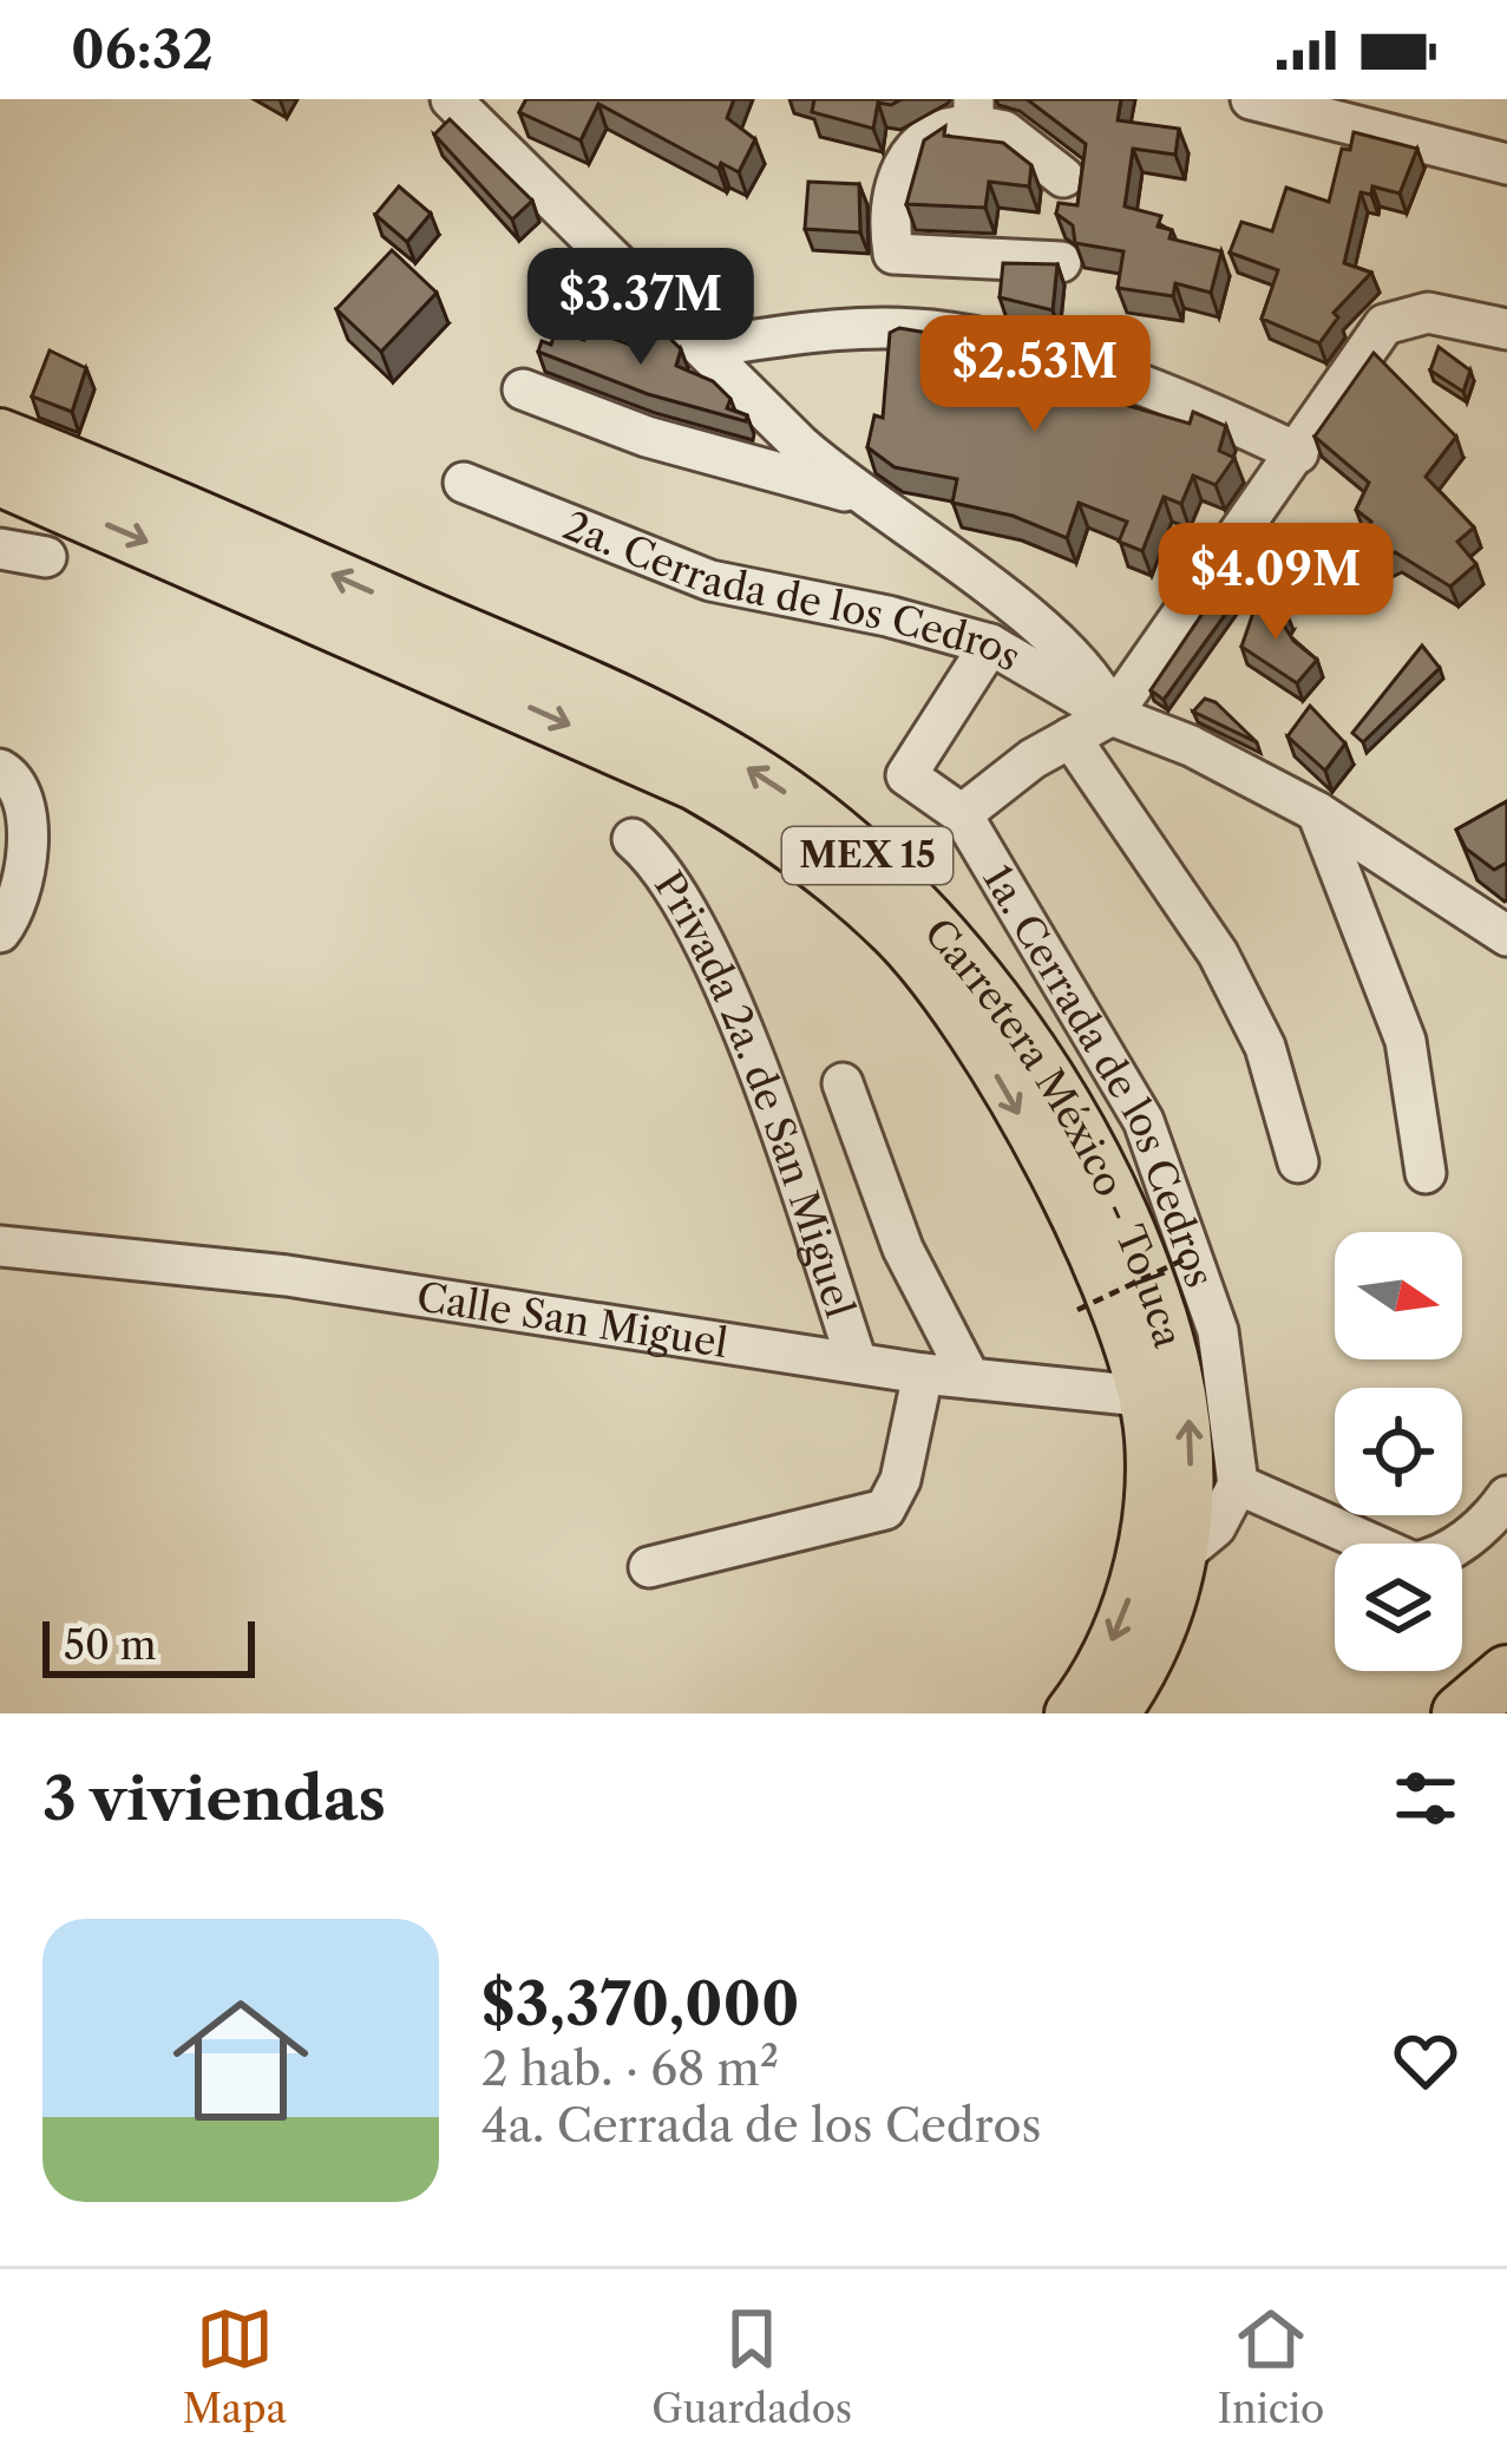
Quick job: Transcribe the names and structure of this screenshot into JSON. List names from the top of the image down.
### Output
{
  "streets": {
    "main road": ["MEX 15", "Carretera México - Toluca"],
    "street": [
      "2a. Cerrada de los Cedros",
      "1a. Cerrada de los Cedros",
      "Privada 2a. de San Miguel",
      "Calle San Miguel"
    ]
  },
  "crossings": [
    ["2a. Cerrada de los Cedros", "1a. Cerrada de los Cedros"],
    ["Privada 2a. de San Miguel", "Calle San Miguel"],
    ["Carretera México - Toluca", "Calle San Miguel"]
  ],
  "scale_bar": "50 m",
  "north": "right",
  "page": {
    "status": "06:32",
    "price": ["$3.37M", "$2.53M", "$4.09M"],
    "scale": "50 m",
    "heading": "3 viviendas",
    "list": [
      {
        "name": "$3,370,000",
        "note": "2 hab. · 68 m² · 4a. Cerrada de los Cedros"
      }
    ],
    "tabs": ["Mapa", "Guardados", "Inicio"]
  }
}
